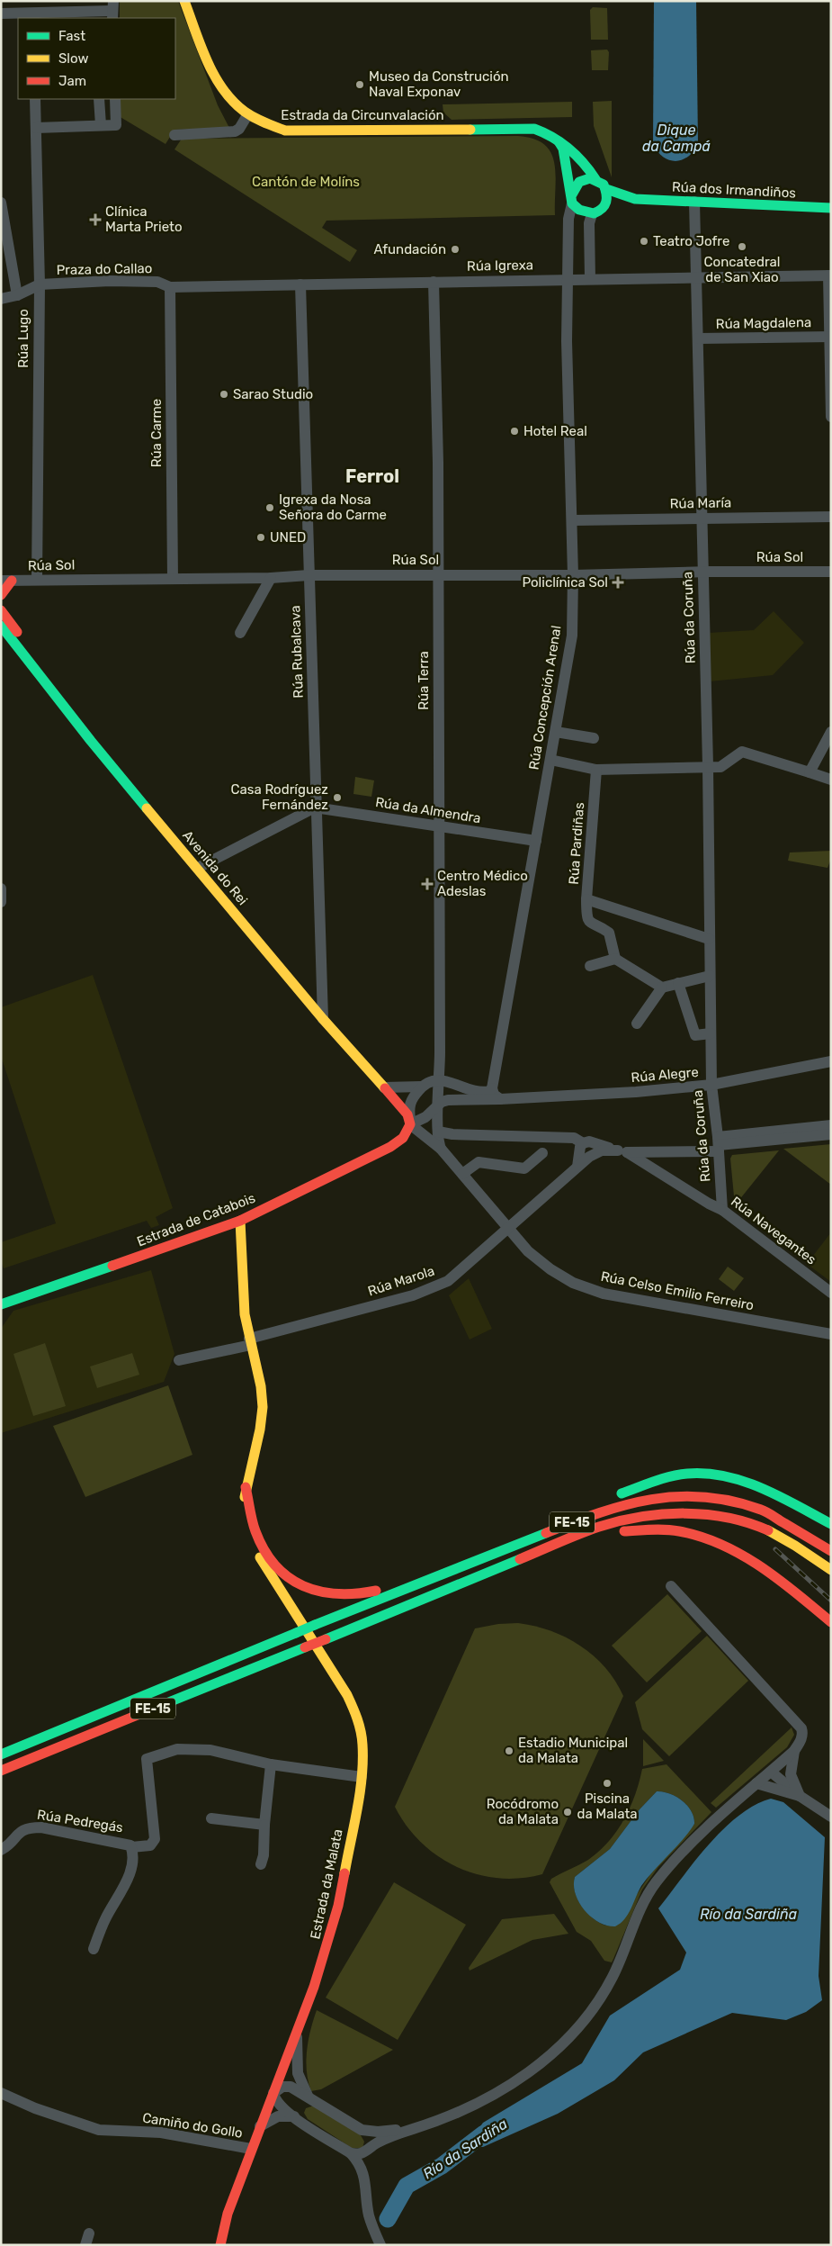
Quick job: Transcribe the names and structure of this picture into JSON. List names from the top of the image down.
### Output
{
  "streets": {
    "main road": [
      "Estrada da Circunvalación",
      "Rúa dos Irmandiños",
      "Avenida do Rei",
      "Estrada de Catabois",
      "FE-15",
      "Estrada da Malata"
    ],
    "street": [
      "Rúa Igrexa",
      "Praza do Callao",
      "Rúa Magdalena",
      "Rúa Lugo",
      "Rúa Carme",
      "Rúa María",
      "Rúa Sol",
      "Rúa da Coruña",
      "Rúa Rubalcava",
      "Rúa Terra",
      "Rúa Concepción Arenal",
      "Rúa da Almendra",
      "Rúa Pardiñas",
      "Rúa Alegre",
      "Rúa Navegantes",
      "Rúa Marola",
      "Rúa Celso Emilio Ferreiro",
      "Rúa Pedregás",
      "Camiño do Gollo"
    ]
  },
  "crossings": [
    ["Estrada da Circunvalación", "Rúa dos Irmandiños"],
    ["Estrada da Circunvalación", "Rúa Concepción Arenal"],
    ["Rúa dos Irmandiños", "Rúa da Coruña"],
    ["Rúa dos Irmandiños", "Rúa Concepción Arenal"],
    ["Rúa Igrexa", "Praza do Callao"],
    ["Rúa Igrexa", "Rúa Carme"],
    ["Rúa Igrexa", "Rúa da Coruña"],
    ["Rúa Igrexa", "Rúa Rubalcava"],
    ["Rúa Igrexa", "Rúa Terra"],
    ["Rúa Igrexa", "Rúa Concepción Arenal"],
    ["Praza do Callao", "Rúa Lugo"],
    ["Praza do Callao", "Rúa Carme"],
    ["Rúa Magdalena", "Rúa da Coruña"],
    ["Rúa Lugo", "Rúa Sol"],
    ["Rúa Carme", "Rúa Sol"],
    ["Rúa María", "Rúa da Coruña"],
    ["Rúa María", "Rúa Concepción Arenal"],
    ["Rúa Sol", "Rúa da Coruña"],
    ["Rúa Sol", "Rúa Rubalcava"],
    ["Rúa Sol", "Rúa Terra"],
    ["Rúa Sol", "Rúa Concepción Arenal"],
    ["Rúa da Coruña", "Rúa Pardiñas"],
    ["Rúa da Coruña", "Rúa Alegre"],
    ["Rúa da Coruña", "Rúa Navegantes"],
    ["Rúa Rubalcava", "Rúa da Almendra"],
    ["Rúa Rubalcava", "Avenida do Rei"],
    ["Rúa Terra", "Rúa da Almendra"],
    ["Rúa Terra", "Rúa Alegre"],
    ["Rúa Concepción Arenal", "Rúa da Almendra"],
    ["Avenida do Rei", "Estrada de Catabois"],
    ["Avenida do Rei", "Rúa Celso Emilio Ferreiro"],
    ["Estrada de Catabois", "Rúa Celso Emilio Ferreiro"],
    ["Estrada de Catabois", "Estrada da Malata"],
    ["Rúa Navegantes", "Rúa Marola"],
    ["Rúa Marola", "Rúa Celso Emilio Ferreiro"],
    ["Rúa Marola", "Estrada da Malata"],
    ["Estrada da Malata", "Camiño do Gollo"]
  ],
  "districts": ["Ferrol"],
  "water": ["Dique da Campá", "Río da Sardiña"],
  "parks": ["Cantón de Molíns"],
  "places": {
    "other": [
      "Museo da Construción Naval Exponav",
      "Teatro Jofre",
      "Concatedral de San Xiao",
      "Afundación",
      "Sarao Studio",
      "Hotel Real",
      "Igrexa da Nosa Señora do Carme",
      "UNED",
      "Casa Rodríguez Fernández",
      "Estadio Municipal da Malata",
      "Piscina da Malata",
      "Rocódromo da Malata"
    ],
    "health": ["Clínica Marta Prieto", "Policlínica Sol", "Centro Médico Adeslas"]
  },
  "legend": ["Fast", "Slow", "Jam"]
}
